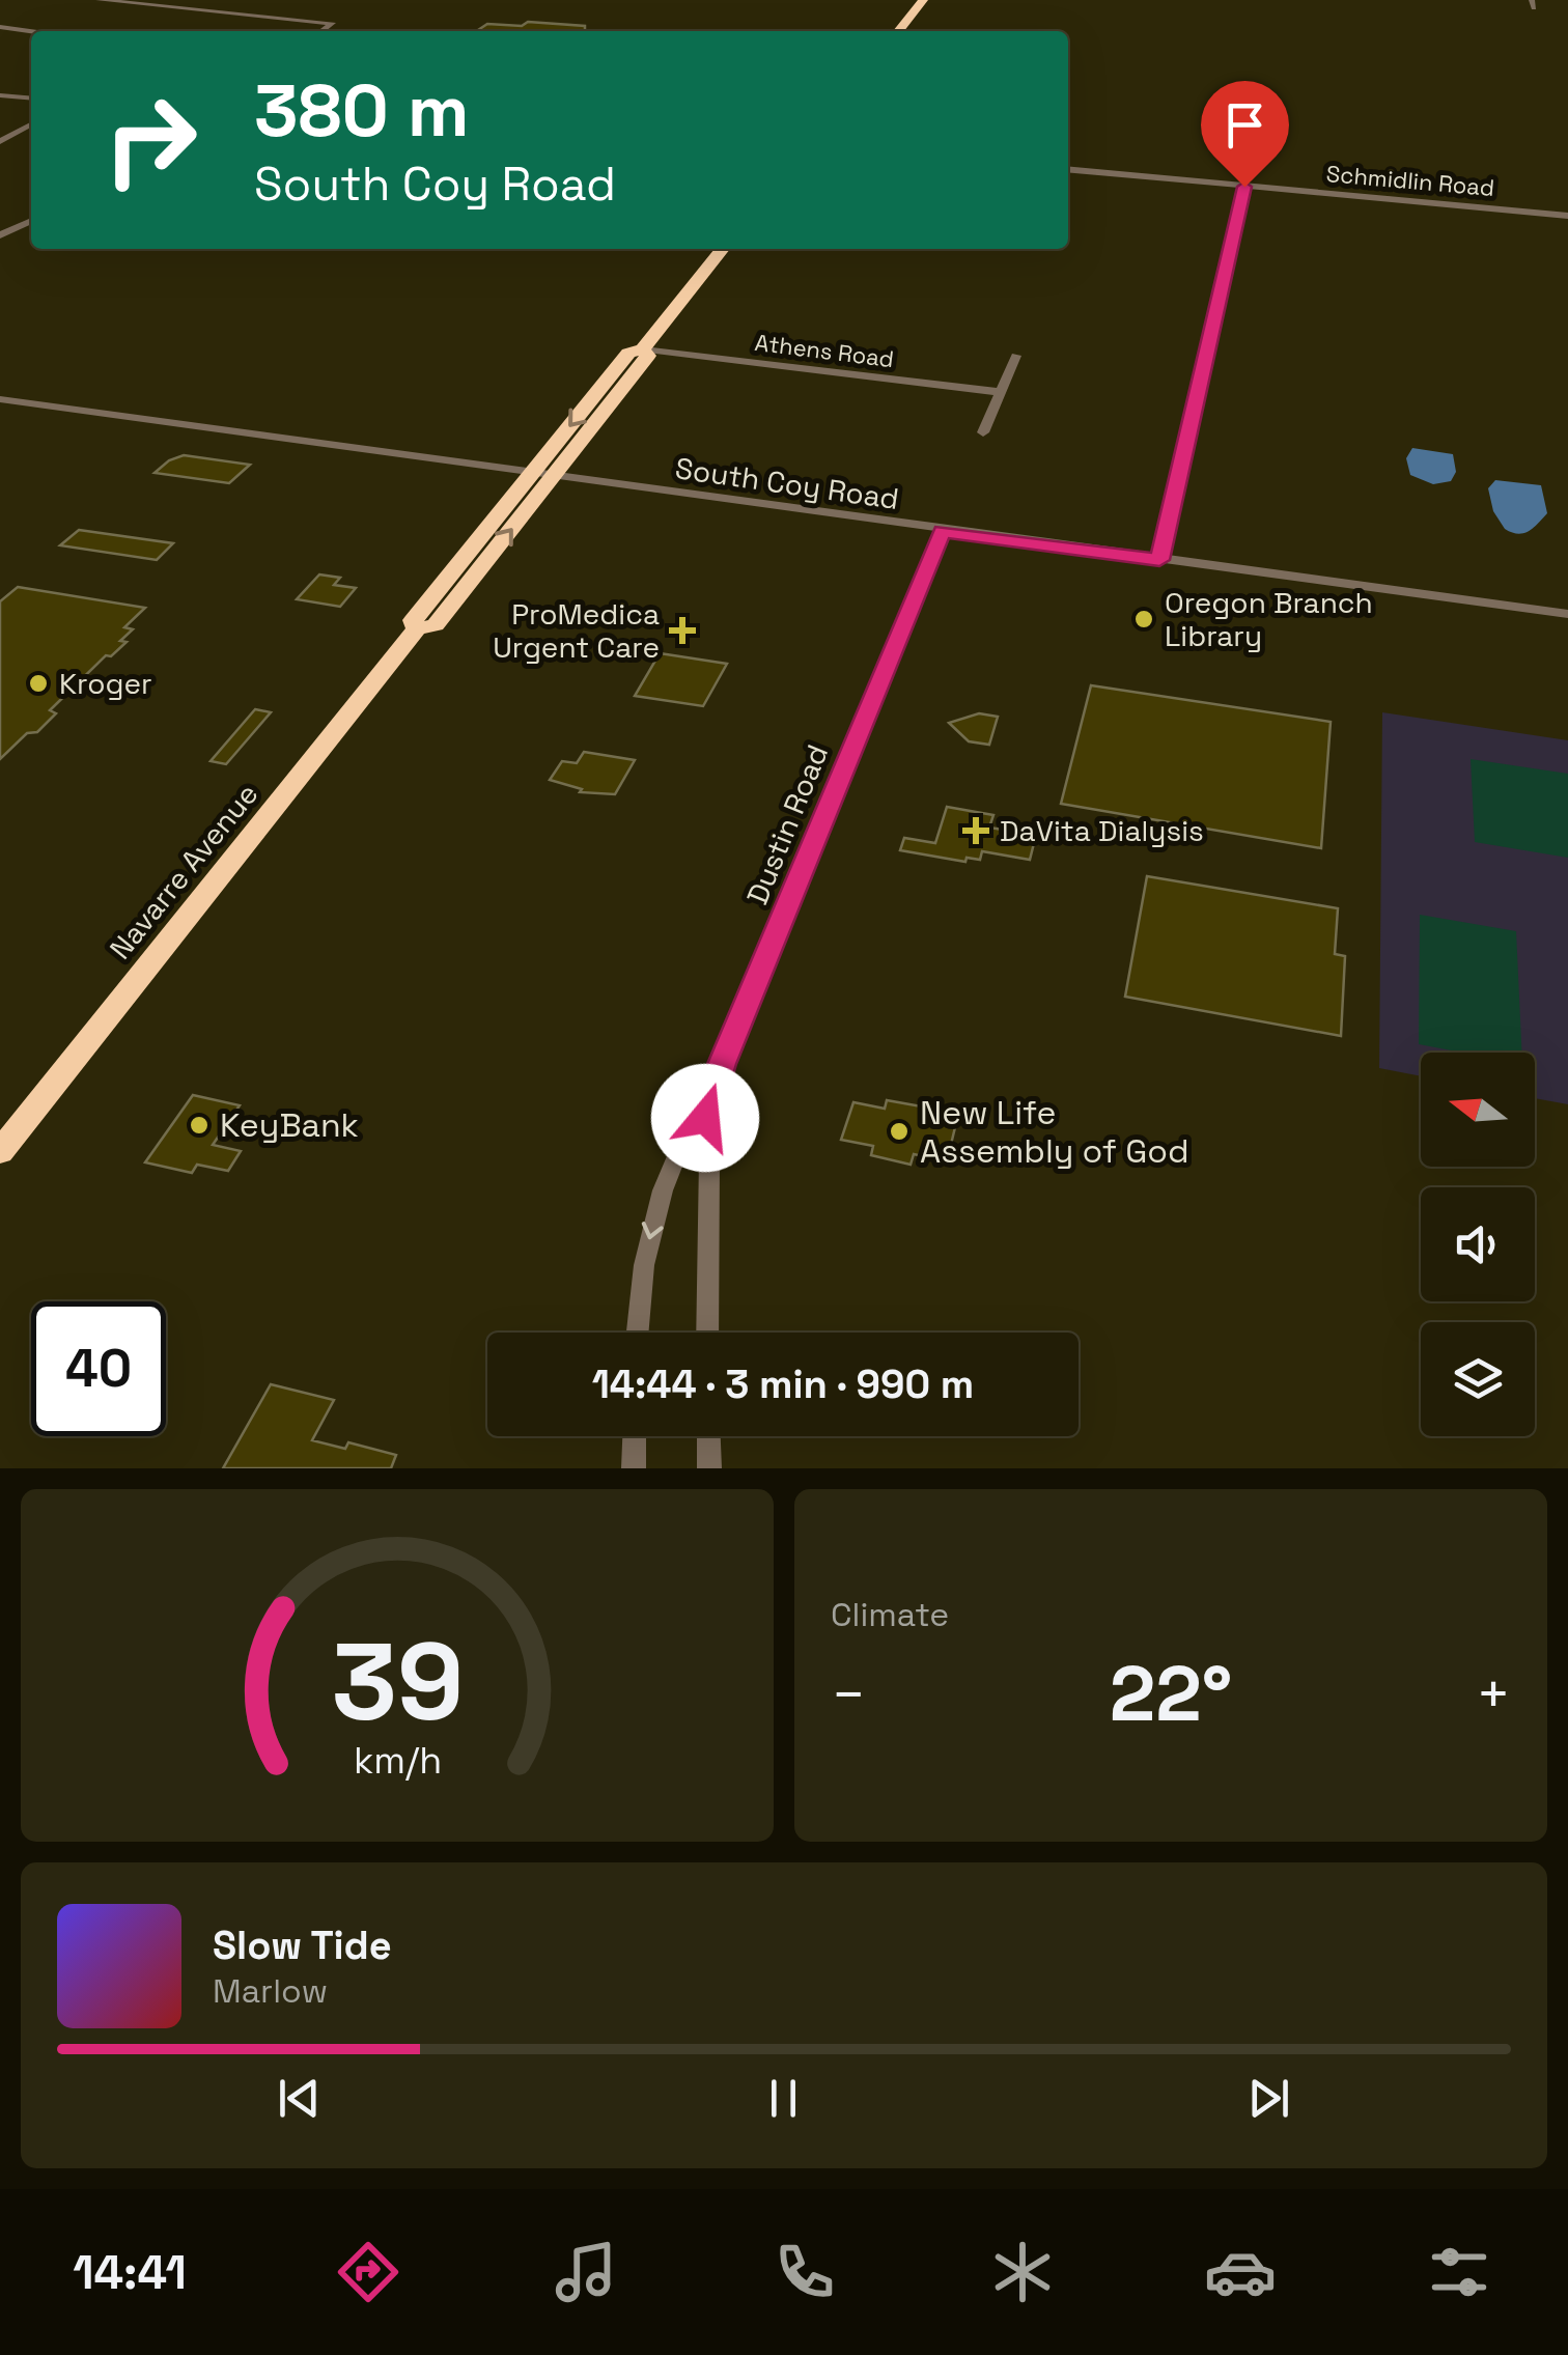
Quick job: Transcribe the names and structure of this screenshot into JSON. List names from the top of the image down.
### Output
{
  "streets": {
    "highway": ["Navarre Avenue"],
    "street": [
      "Schmidlin Road",
      "Athens Road",
      "South Coy Road",
      "Dustin Road"
    ]
  },
  "crossings": [
    ["Athens Road", "Navarre Avenue"],
    ["South Coy Road", "Dustin Road"],
    ["South Coy Road", "Navarre Avenue"]
  ],
  "places": {
    "other": [
      "Oregon Branch Library",
      "Kroger",
      "KeyBank",
      "New Life Assembly of God"
    ],
    "health": ["ProMedica Urgent Care", "DaVita Dialysis"]
  },
  "north": "left",
  "page": {
    "turn": ["380 m", "South Coy Road"],
    "limit": "40",
    "trip": "14:44 · 3 min · 990 m",
    "tile": "Climate",
    "heat": ["−", "22°", "+"],
    "song": ["Slow Tide", "Marlow"],
    "tabs": "14:41",
    "gauge": ["39", "km/h"]
  }
}
